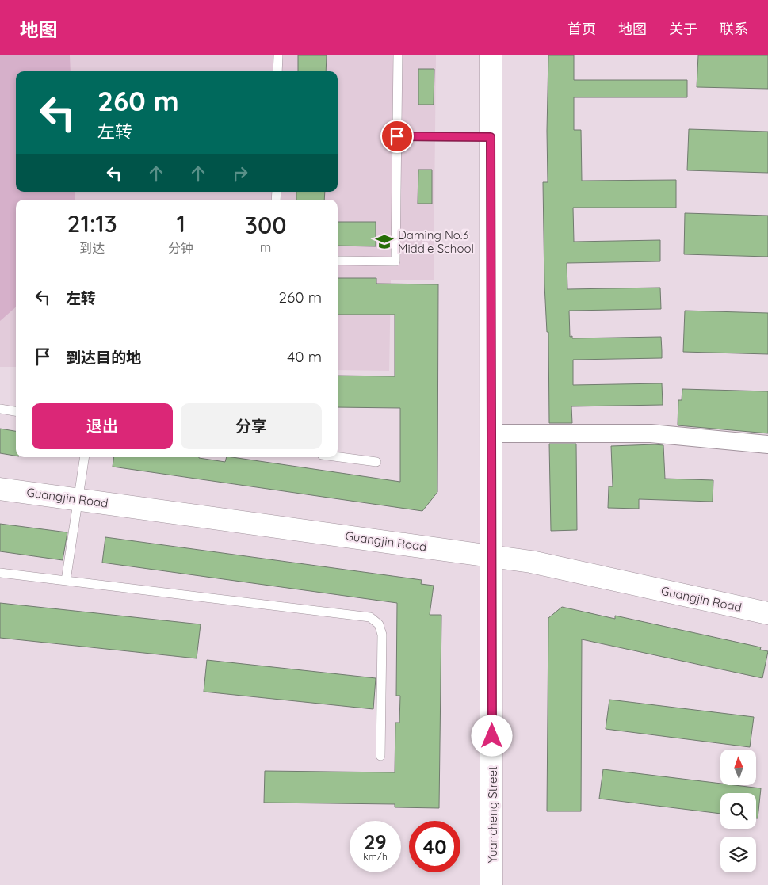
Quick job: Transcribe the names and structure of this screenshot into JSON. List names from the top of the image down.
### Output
{
  "streets": {
    "street": ["Guangjin Road", "Yuancheng Street"]
  },
  "crossings": [
    ["Guangjin Road", "Yuancheng Street"]
  ],
  "places": {
    "school or university": ["Daming No.3 Middle School"]
  },
  "north": "top",
  "page": {
    "header": "地图",
    "nav": [
      "首页",
      "地图",
      "关于",
      "联系"
    ],
    "turn": ["260 m", "左转"],
    "eta": [
      "21:13",
      "到达",
      "1",
      "分钟",
      "300",
      "m"
    ],
    "list": [
      {
        "name": "左转",
        "value": "260 m"
      },
      {
        "name": "到达目的地",
        "value": "40 m"
      }
    ],
    "buttons": ["退出", "分享"],
    "speed": "29 km/h",
    "limit": "40"
  }
}
